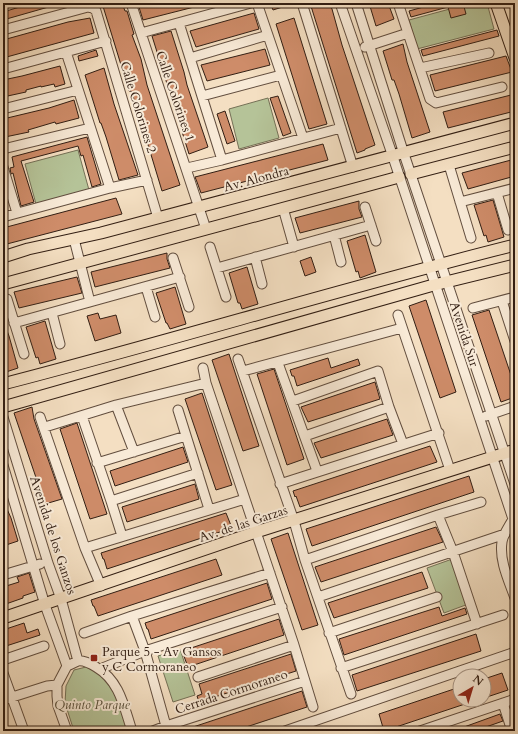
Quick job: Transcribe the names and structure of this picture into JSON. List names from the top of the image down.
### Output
{
  "streets": {
    "main road": ["Av. Alondra", "Av. de las Garzas"],
    "street": [
      "Calle Colorines 1",
      "Calle Colorines 2",
      "Avenida Sur",
      "Avenida de los Ganzos",
      "Cerrada Cormoraneo"
    ]
  },
  "crossings": [
    ["Calle Colorines 1", "Av. Alondra"],
    ["Calle Colorines 2", "Av. Alondra"],
    ["Av. Alondra", "Avenida Sur"],
    ["Avenida Sur", "Av. de las Garzas"],
    ["Av. de las Garzas", "Avenida de los Ganzos"],
    ["Av. de las Garzas", "Cerrada Cormoraneo"]
  ],
  "parks": ["Quinto Parque"],
  "places": {
    "transit": ["Parque 5 - Av Gansos y C Cormoraneo"]
  },
  "north": "top right"
}
